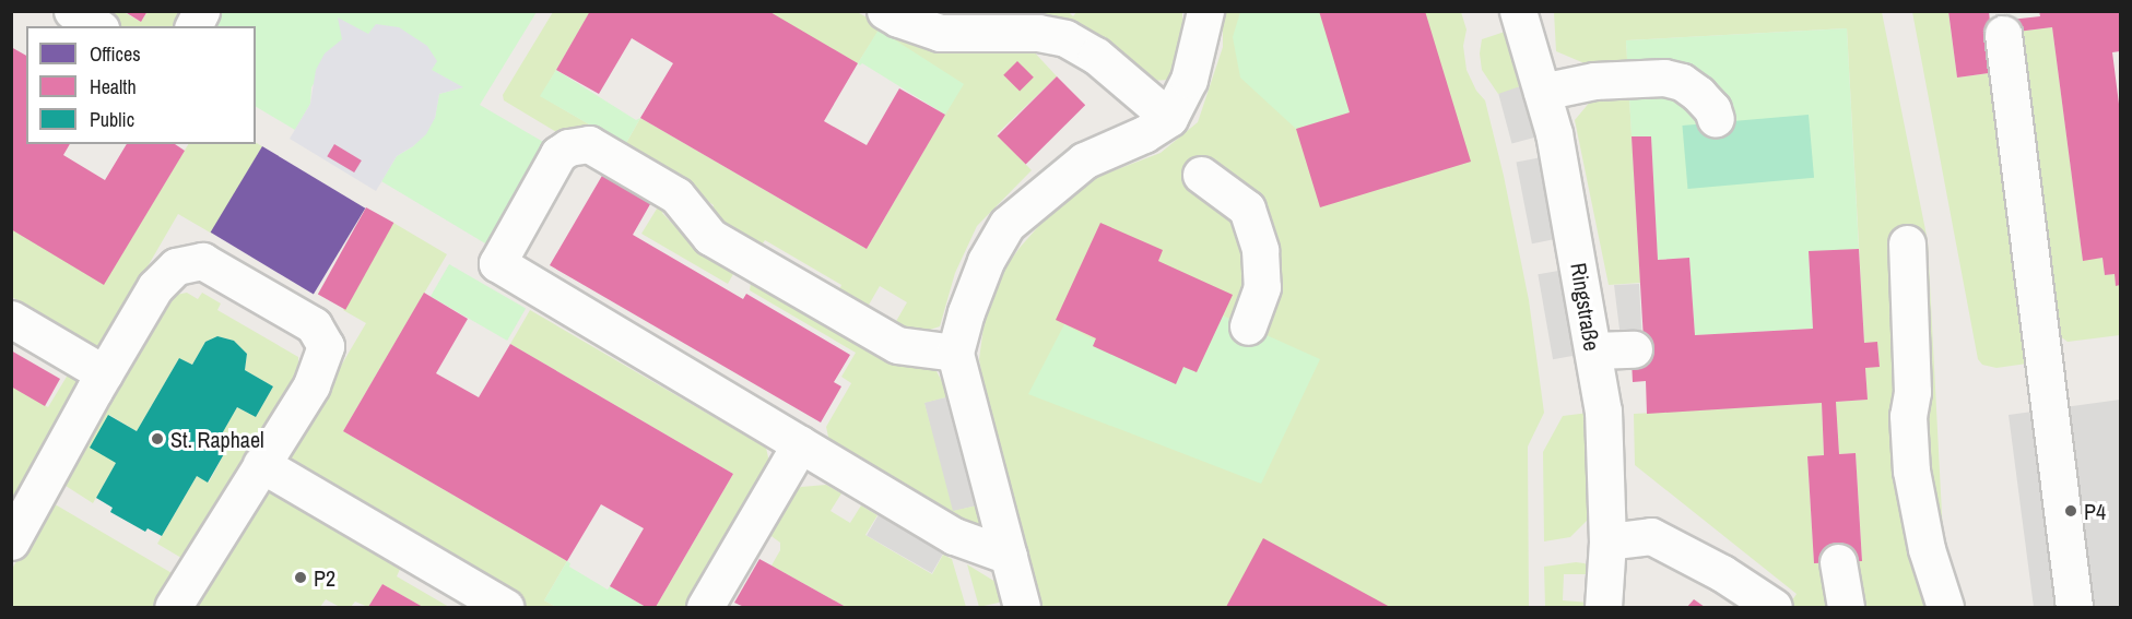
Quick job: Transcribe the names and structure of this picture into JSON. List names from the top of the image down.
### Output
{
  "streets": {
    "lane": ["Ringstraße"]
  },
  "places": ["St. Raphael", "P4", "P2"],
  "legend": ["Offices", "Health", "Public"]
}
